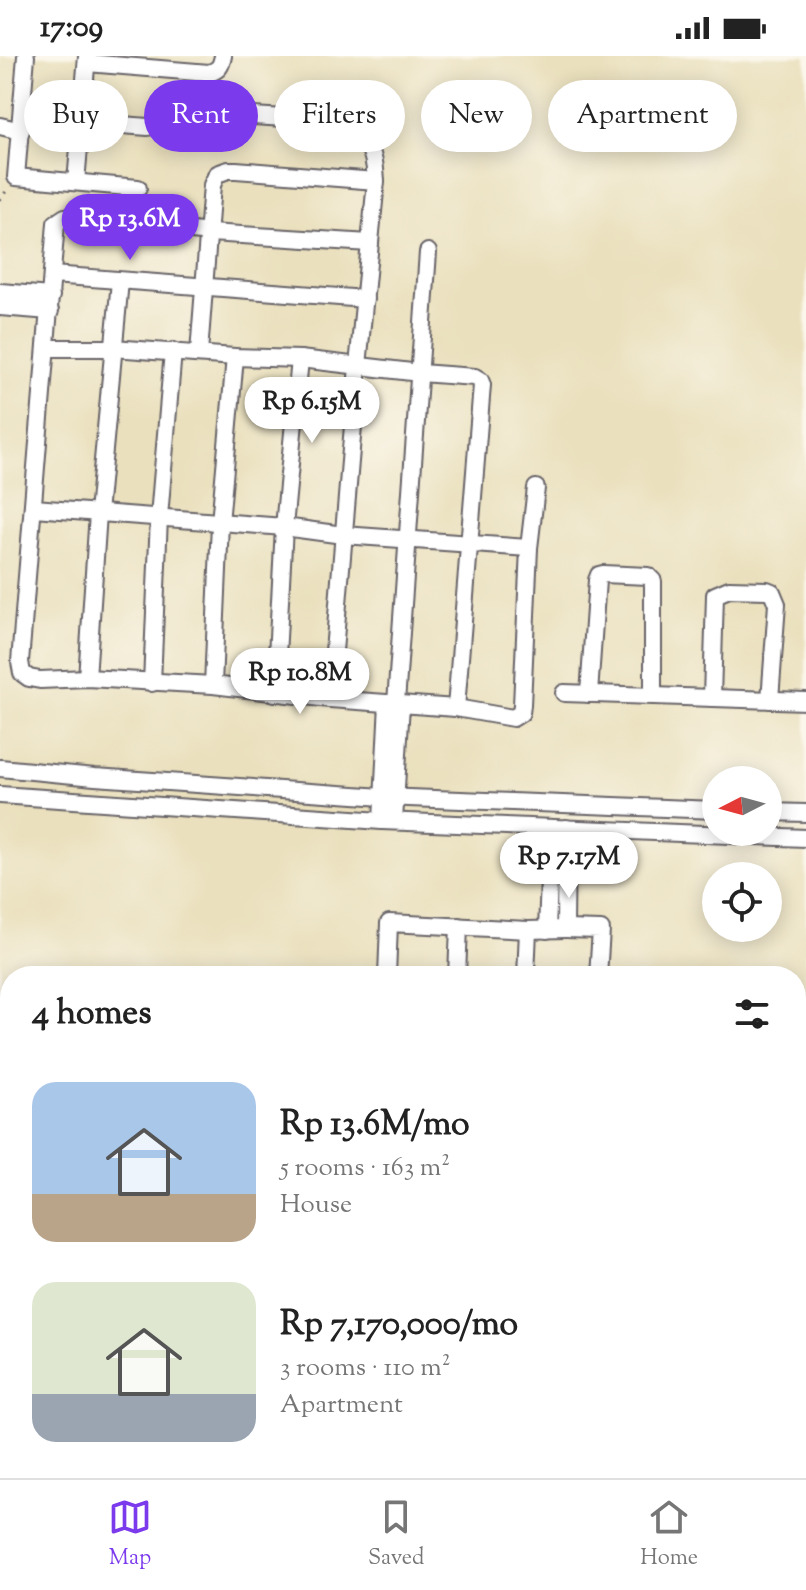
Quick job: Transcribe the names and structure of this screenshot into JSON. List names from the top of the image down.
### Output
{
  "north": "left",
  "page": {
    "status": "17:09",
    "chip": [
      "Buy",
      "Rent",
      "Filters",
      "New",
      "Apartment"
    ],
    "price": [
      "Rp 13.6M",
      "Rp 6.15M",
      "Rp 10.8M",
      "Rp 7.17M"
    ],
    "heading": "4 homes",
    "list": [
      {
        "name": "Rp 13.6M/mo",
        "note": "5 rooms · 163 m² · House"
      },
      {
        "name": "Rp 7,170,000/mo",
        "note": "3 rooms · 110 m² · Apartment"
      }
    ],
    "tabs": ["Map", "Saved", "Home"]
  }
}
